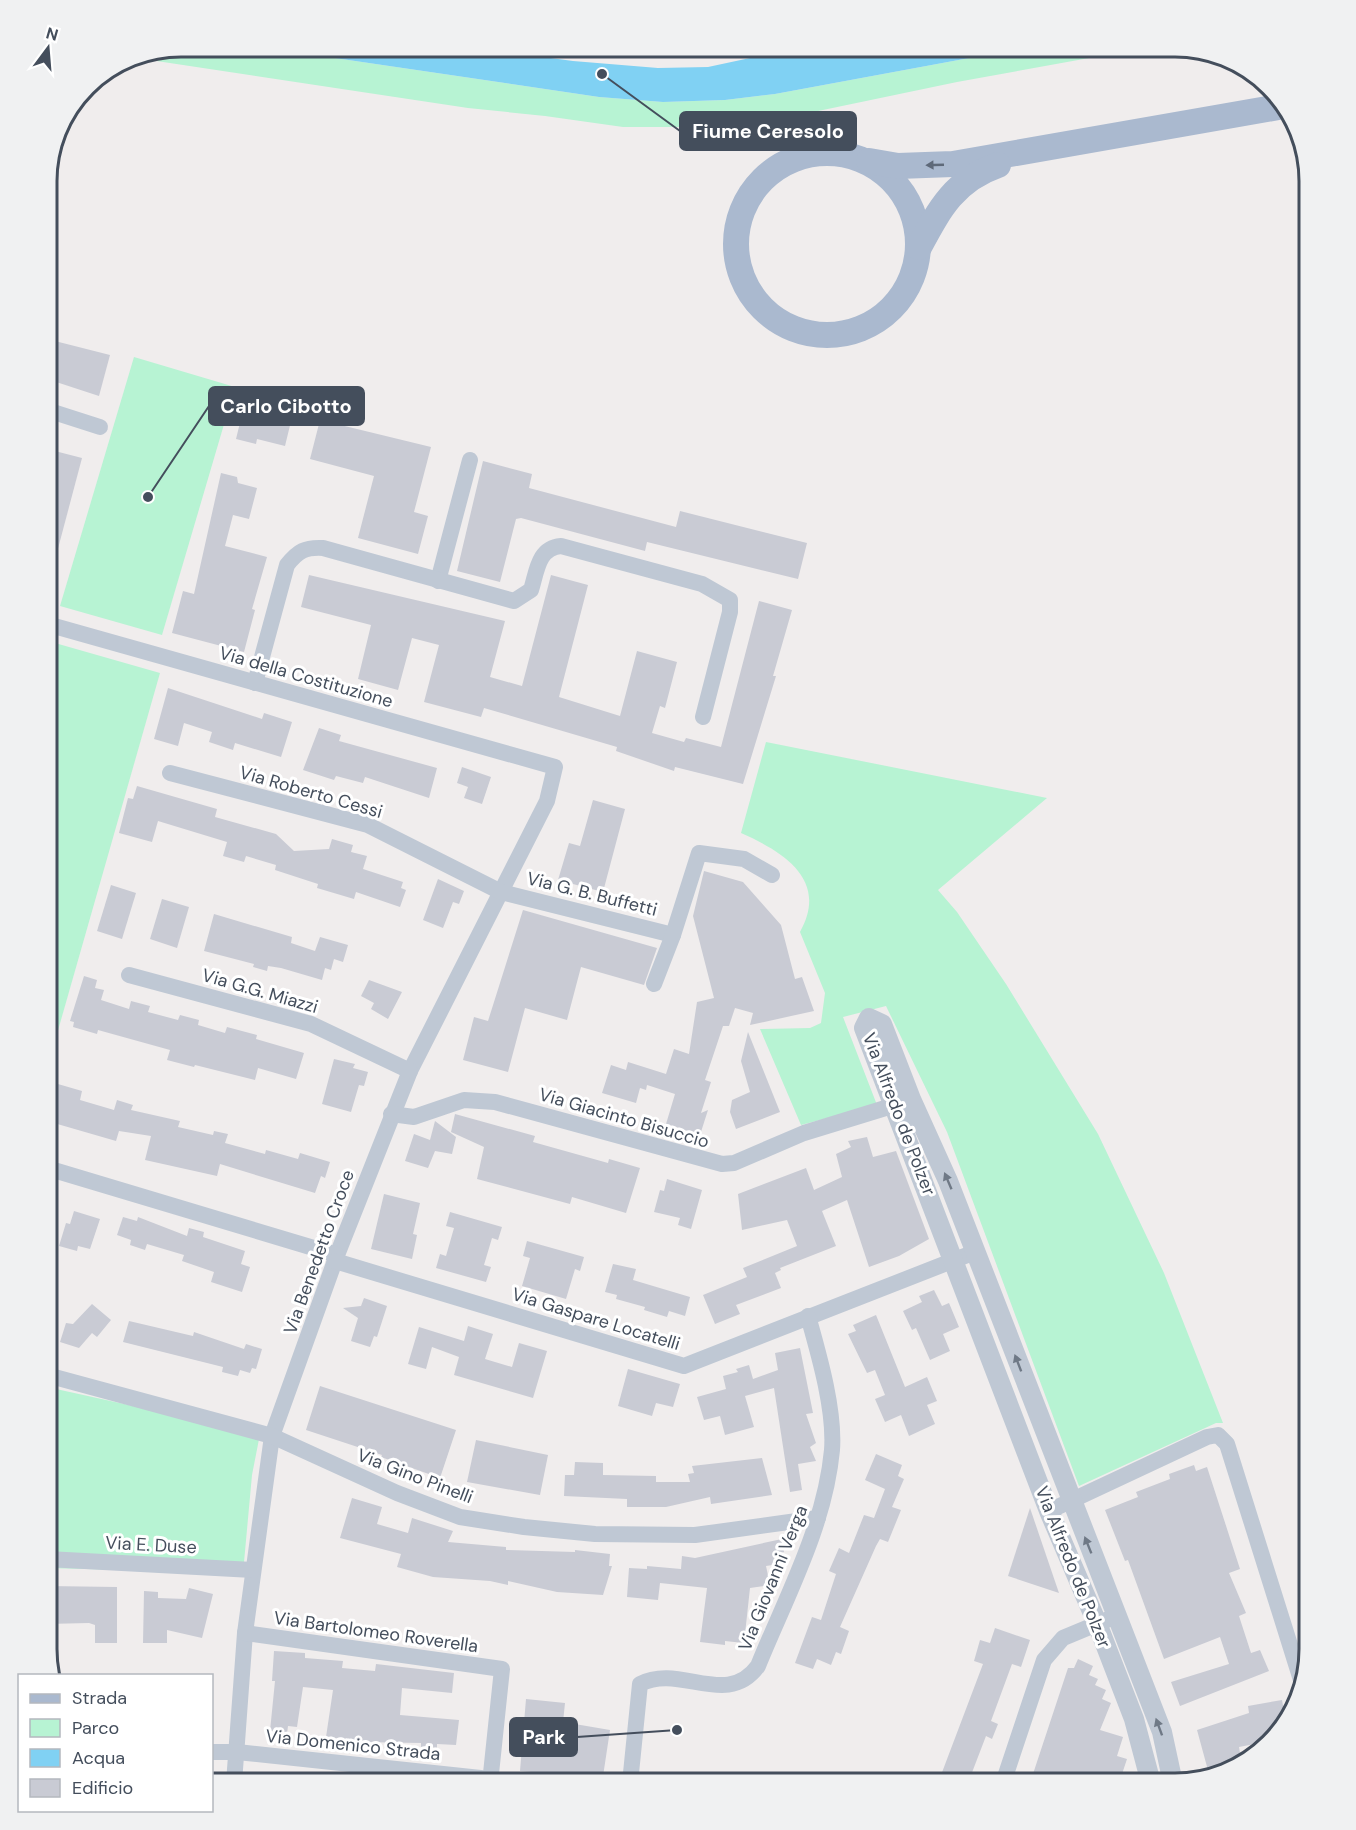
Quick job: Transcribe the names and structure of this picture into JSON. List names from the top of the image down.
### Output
{
  "streets": {
    "street": [
      "Via della Costituzione",
      "Via Roberto Cessi",
      "Via G. B. Buffetti",
      "Via G.G. Miazzi",
      "Via Alfredo de Polzer",
      "Via Giacinto Bisuccio",
      "Via Benedetto Croce",
      "Via Gaspare Locatelli",
      "Via Gino Pinelli",
      "Via E. Duse",
      "Via Giovanni Verga",
      "Via Bartolomeo Roverella",
      "Via Domenico Strada"
    ]
  },
  "crossings": [
    ["Via della Costituzione", "Via Benedetto Croce"],
    ["Via Roberto Cessi", "Via G. B. Buffetti"],
    ["Via Roberto Cessi", "Via Benedetto Croce"],
    ["Via G. B. Buffetti", "Via Benedetto Croce"],
    ["Via G.G. Miazzi", "Via Benedetto Croce"],
    ["Via Alfredo de Polzer", "Via Giacinto Bisuccio"],
    ["Via Alfredo de Polzer", "Via Gaspare Locatelli"],
    ["Via Giacinto Bisuccio", "Via Benedetto Croce"],
    ["Via Benedetto Croce", "Via Gaspare Locatelli"],
    ["Via Benedetto Croce", "Via Gino Pinelli"],
    ["Via Benedetto Croce", "Via E. Duse"],
    ["Via Benedetto Croce", "Via Bartolomeo Roverella"],
    ["Via Benedetto Croce", "Via Domenico Strada"],
    ["Via Gaspare Locatelli", "Via Giovanni Verga"],
    ["Via Gino Pinelli", "Via Giovanni Verga"]
  ],
  "places": ["Fiume Ceresolo", "Carlo Cibotto", "Park"],
  "legend": [
    "Strada",
    "Parco",
    "Acqua",
    "Edificio"
  ],
  "north": "top"
}
